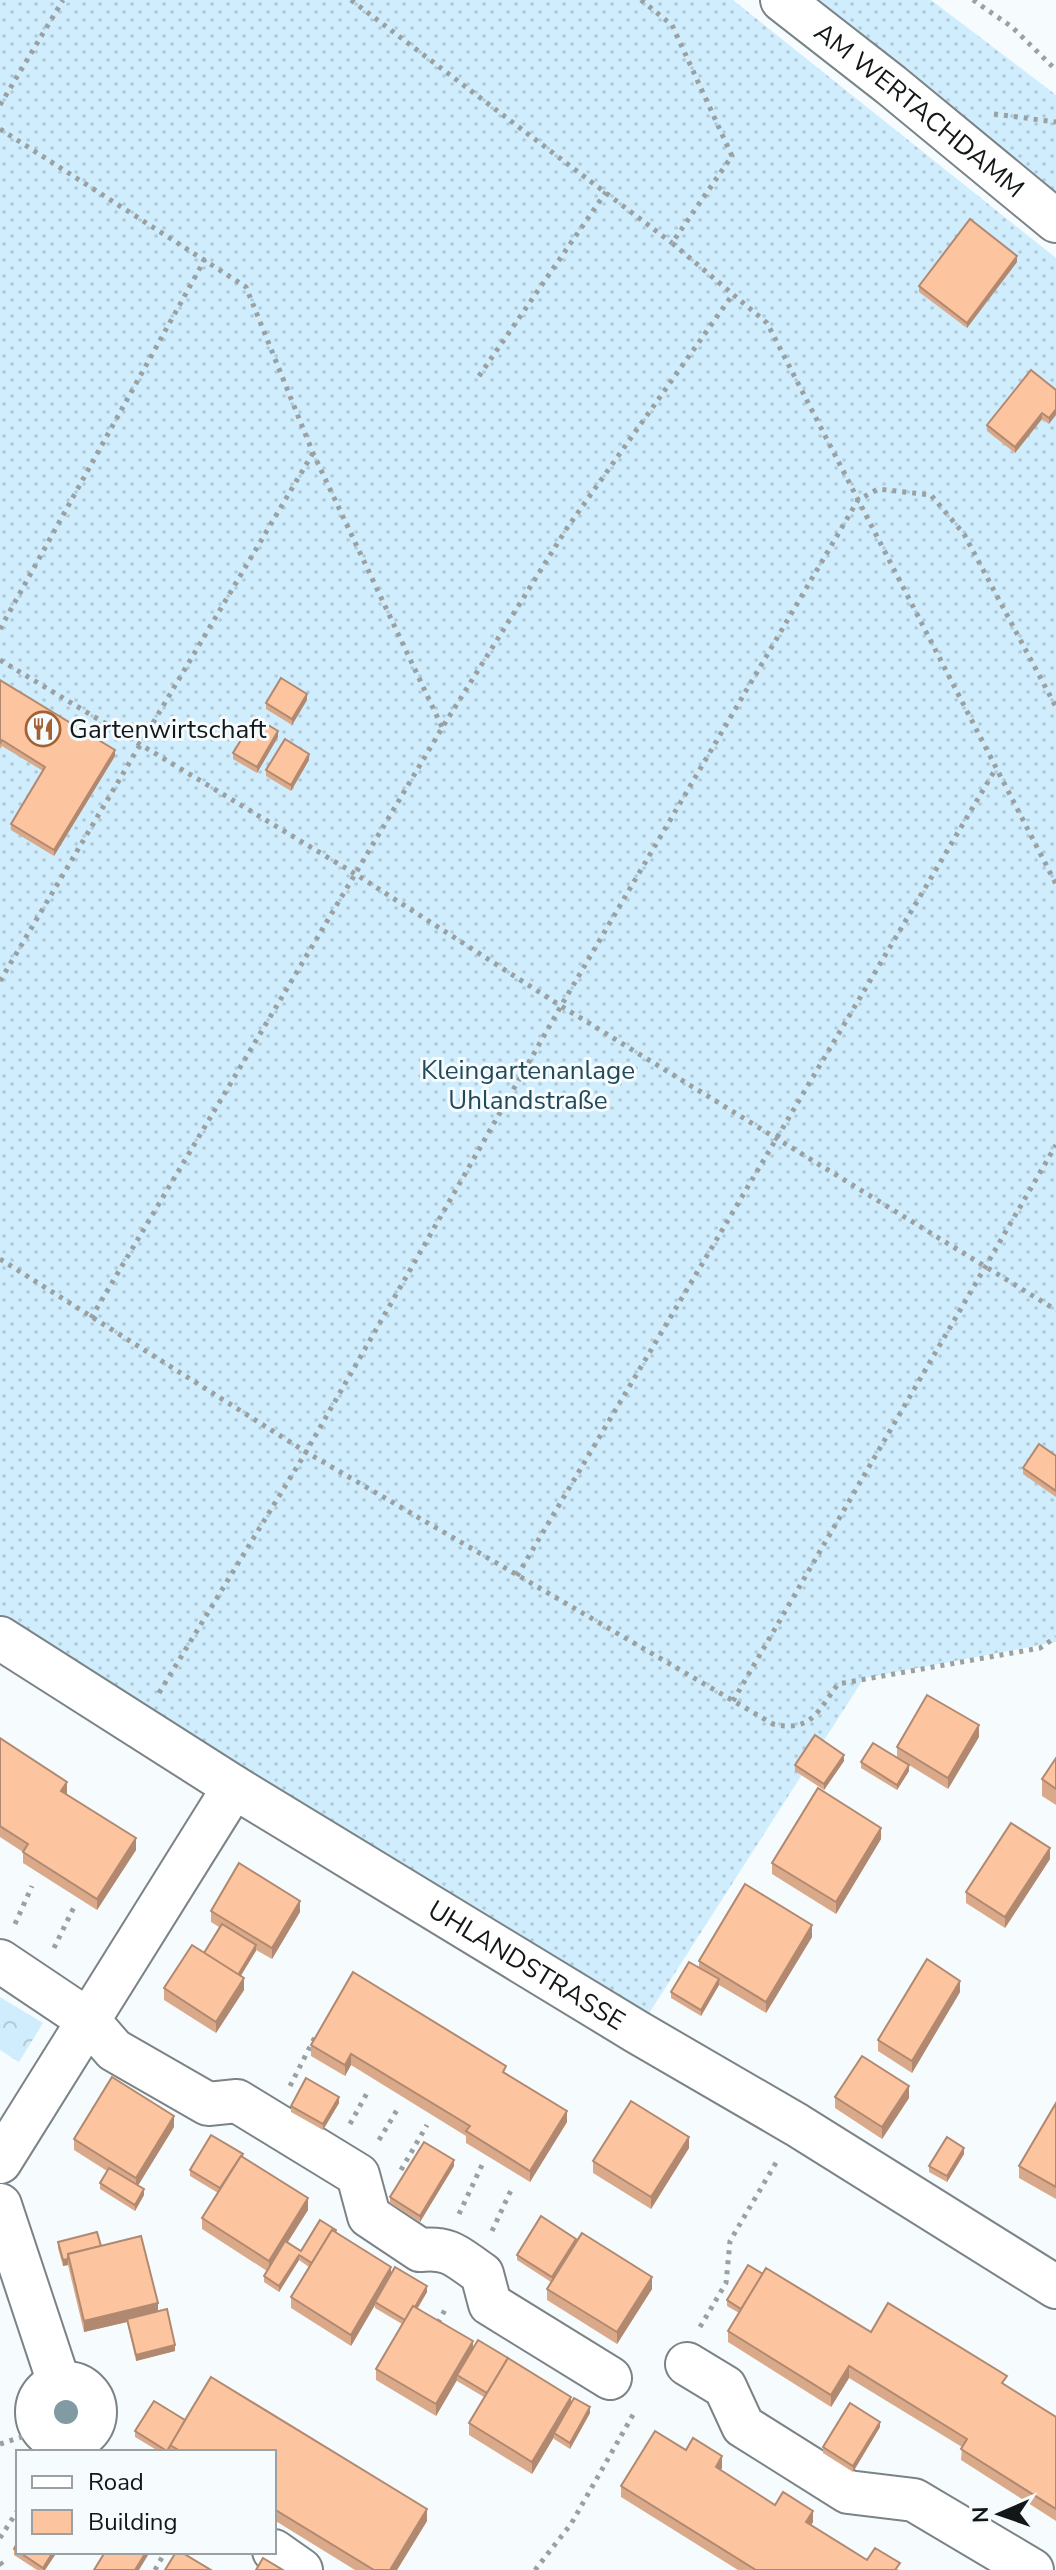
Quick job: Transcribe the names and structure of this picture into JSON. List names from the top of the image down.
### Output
{
  "streets": {
    "street": ["AM WERTACHDAMM", "UHLANDSTRASSE"]
  },
  "parks": ["Kleingartenanlage Uhlandstraße"],
  "places": {
    "restaurant": ["Gartenwirtschaft"]
  },
  "legend": ["Road", "Building"],
  "north": "left"
}
